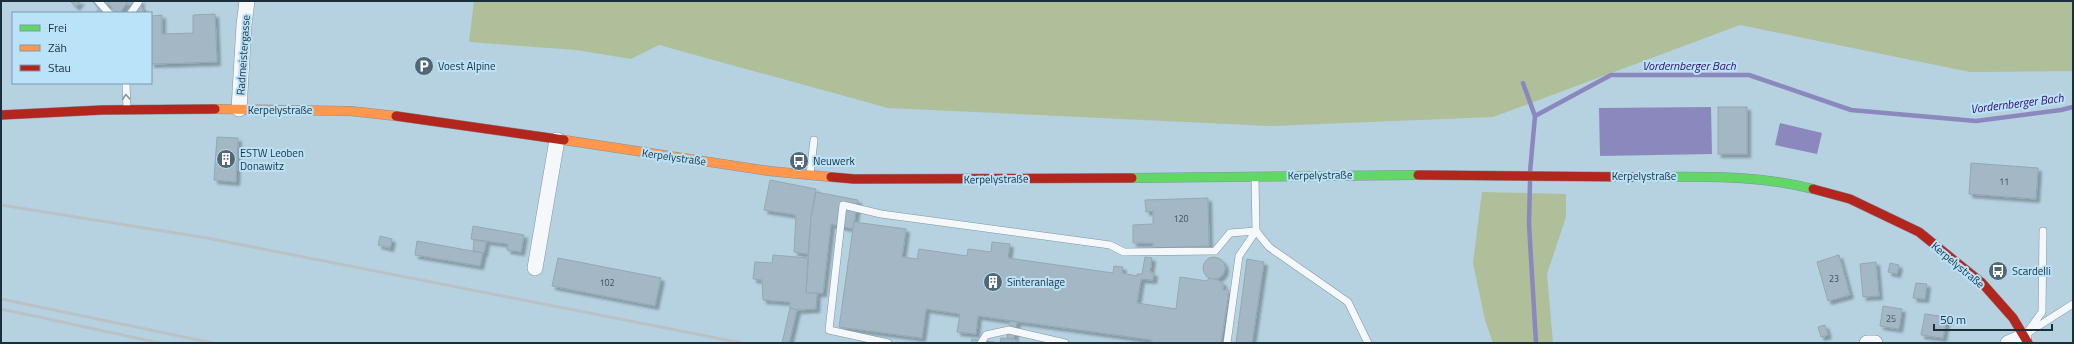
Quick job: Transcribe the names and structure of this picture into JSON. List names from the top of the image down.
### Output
{
  "streets": {
    "main road": ["Kerpelystraße"],
    "street": ["Radmeistergasse"]
  },
  "crossings": [
    ["Radmeistergasse", "Kerpelystraße"]
  ],
  "water": ["Vordernberger Bach"],
  "places": {
    "parking": ["Voest Alpine"],
    "building": ["ESTW Leoben Donawitz", "Sinteranlage"],
    "bus stop": ["Neuwerk", "Scardelli"]
  },
  "house_numbers": [
    "11",
    "120",
    "23",
    "102",
    "25"
  ],
  "legend": ["Frei", "Zäh", "Stau"],
  "scale_bar": "50 m"
}
